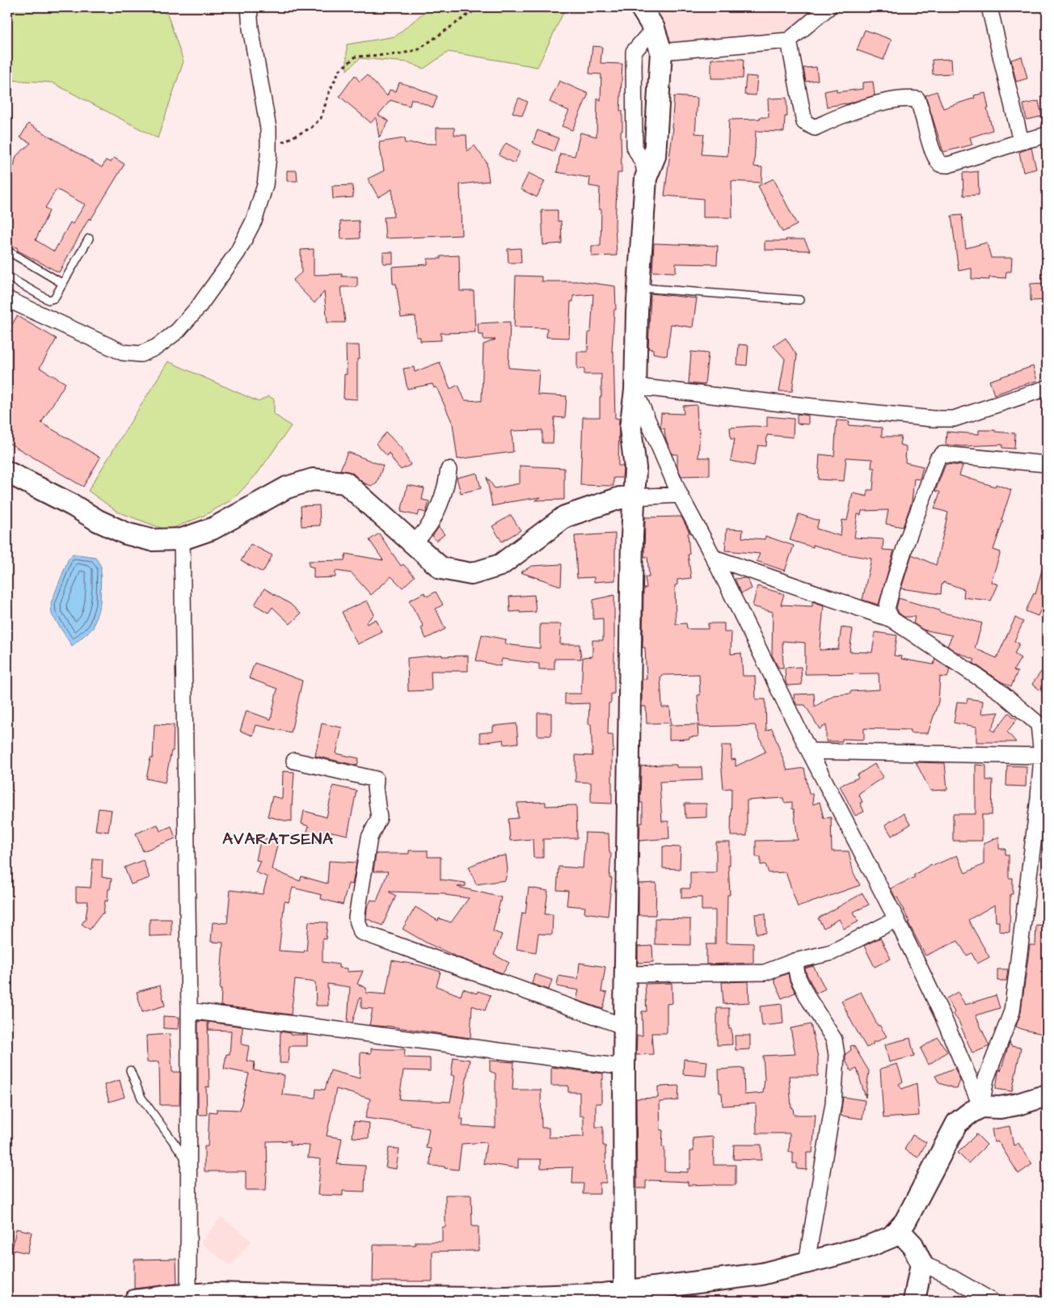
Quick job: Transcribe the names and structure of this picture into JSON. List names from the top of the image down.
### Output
{
  "districts": ["AVARATSENA"]
}
